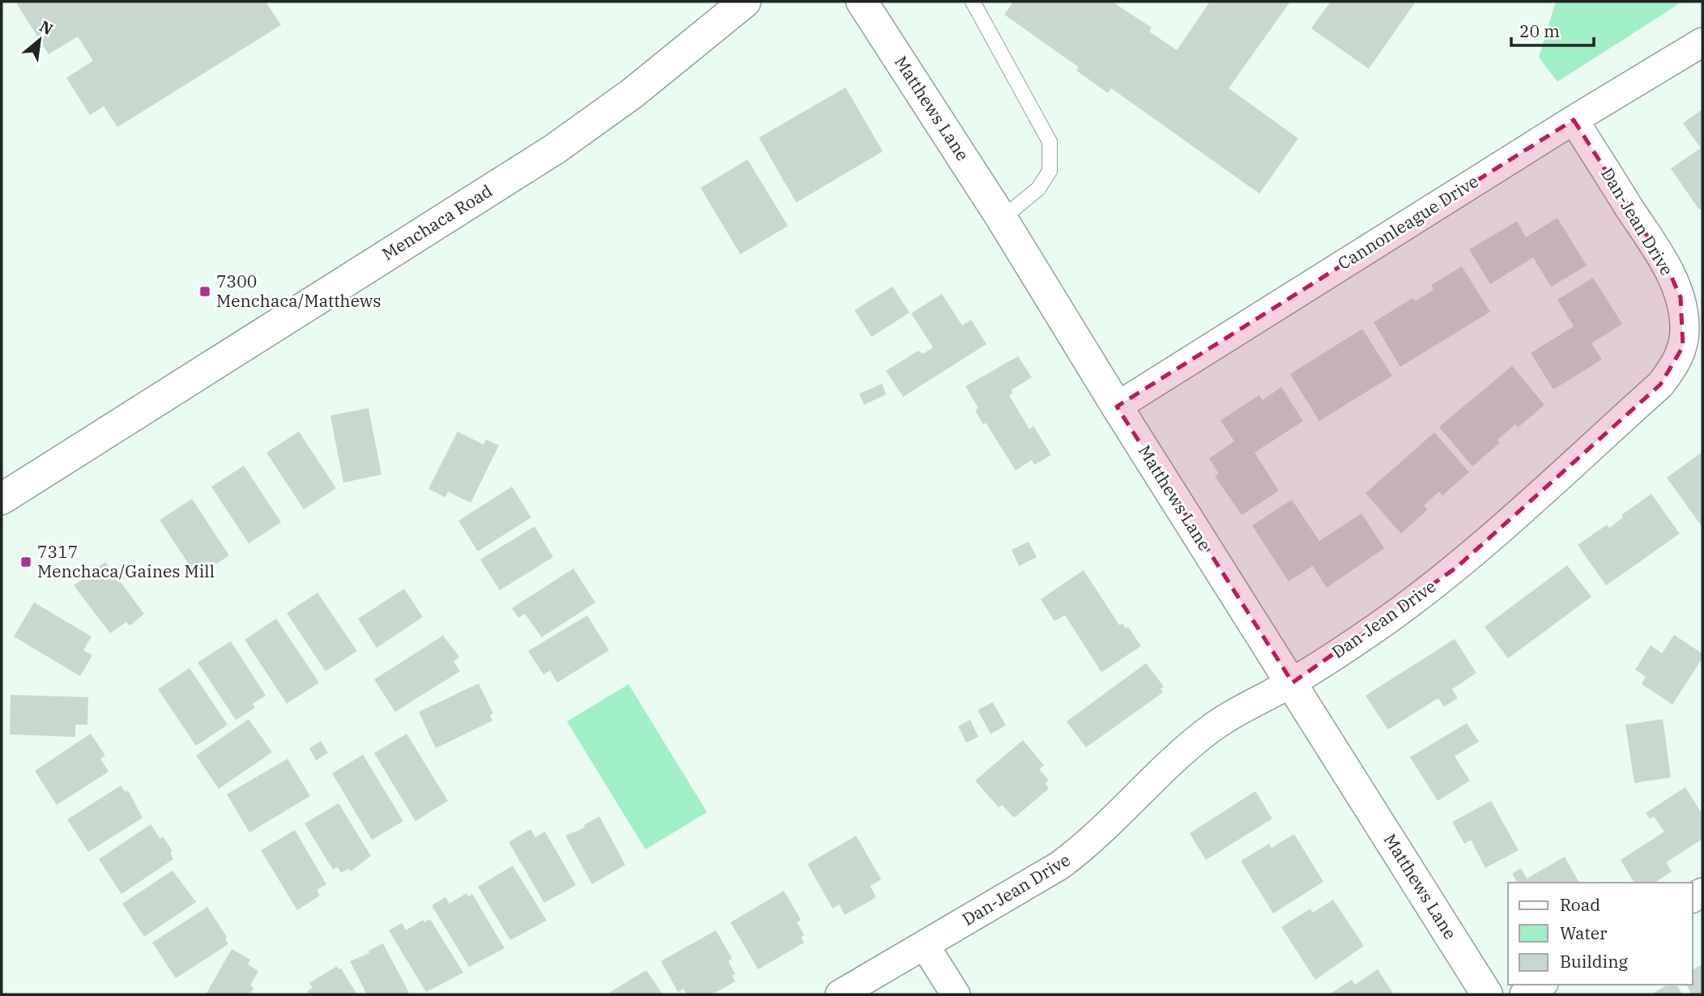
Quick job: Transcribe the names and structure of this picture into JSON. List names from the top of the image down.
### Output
{
  "streets": {
    "street": [
      "Matthews Lane",
      "Dan-Jean Drive",
      "Menchaca Road",
      "Cannonleague Drive"
    ]
  },
  "crossings": [
    ["Matthews Lane", "Dan-Jean Drive"],
    ["Matthews Lane", "Cannonleague Drive"],
    ["Dan-Jean Drive", "Cannonleague Drive"]
  ],
  "places": {
    "transit": ["7300 Menchaca/Matthews", "7317 Menchaca/Gaines Mill"]
  },
  "legend": ["Road", "Water", "Building"],
  "scale_bar": "20 m",
  "north": "top right"
}
